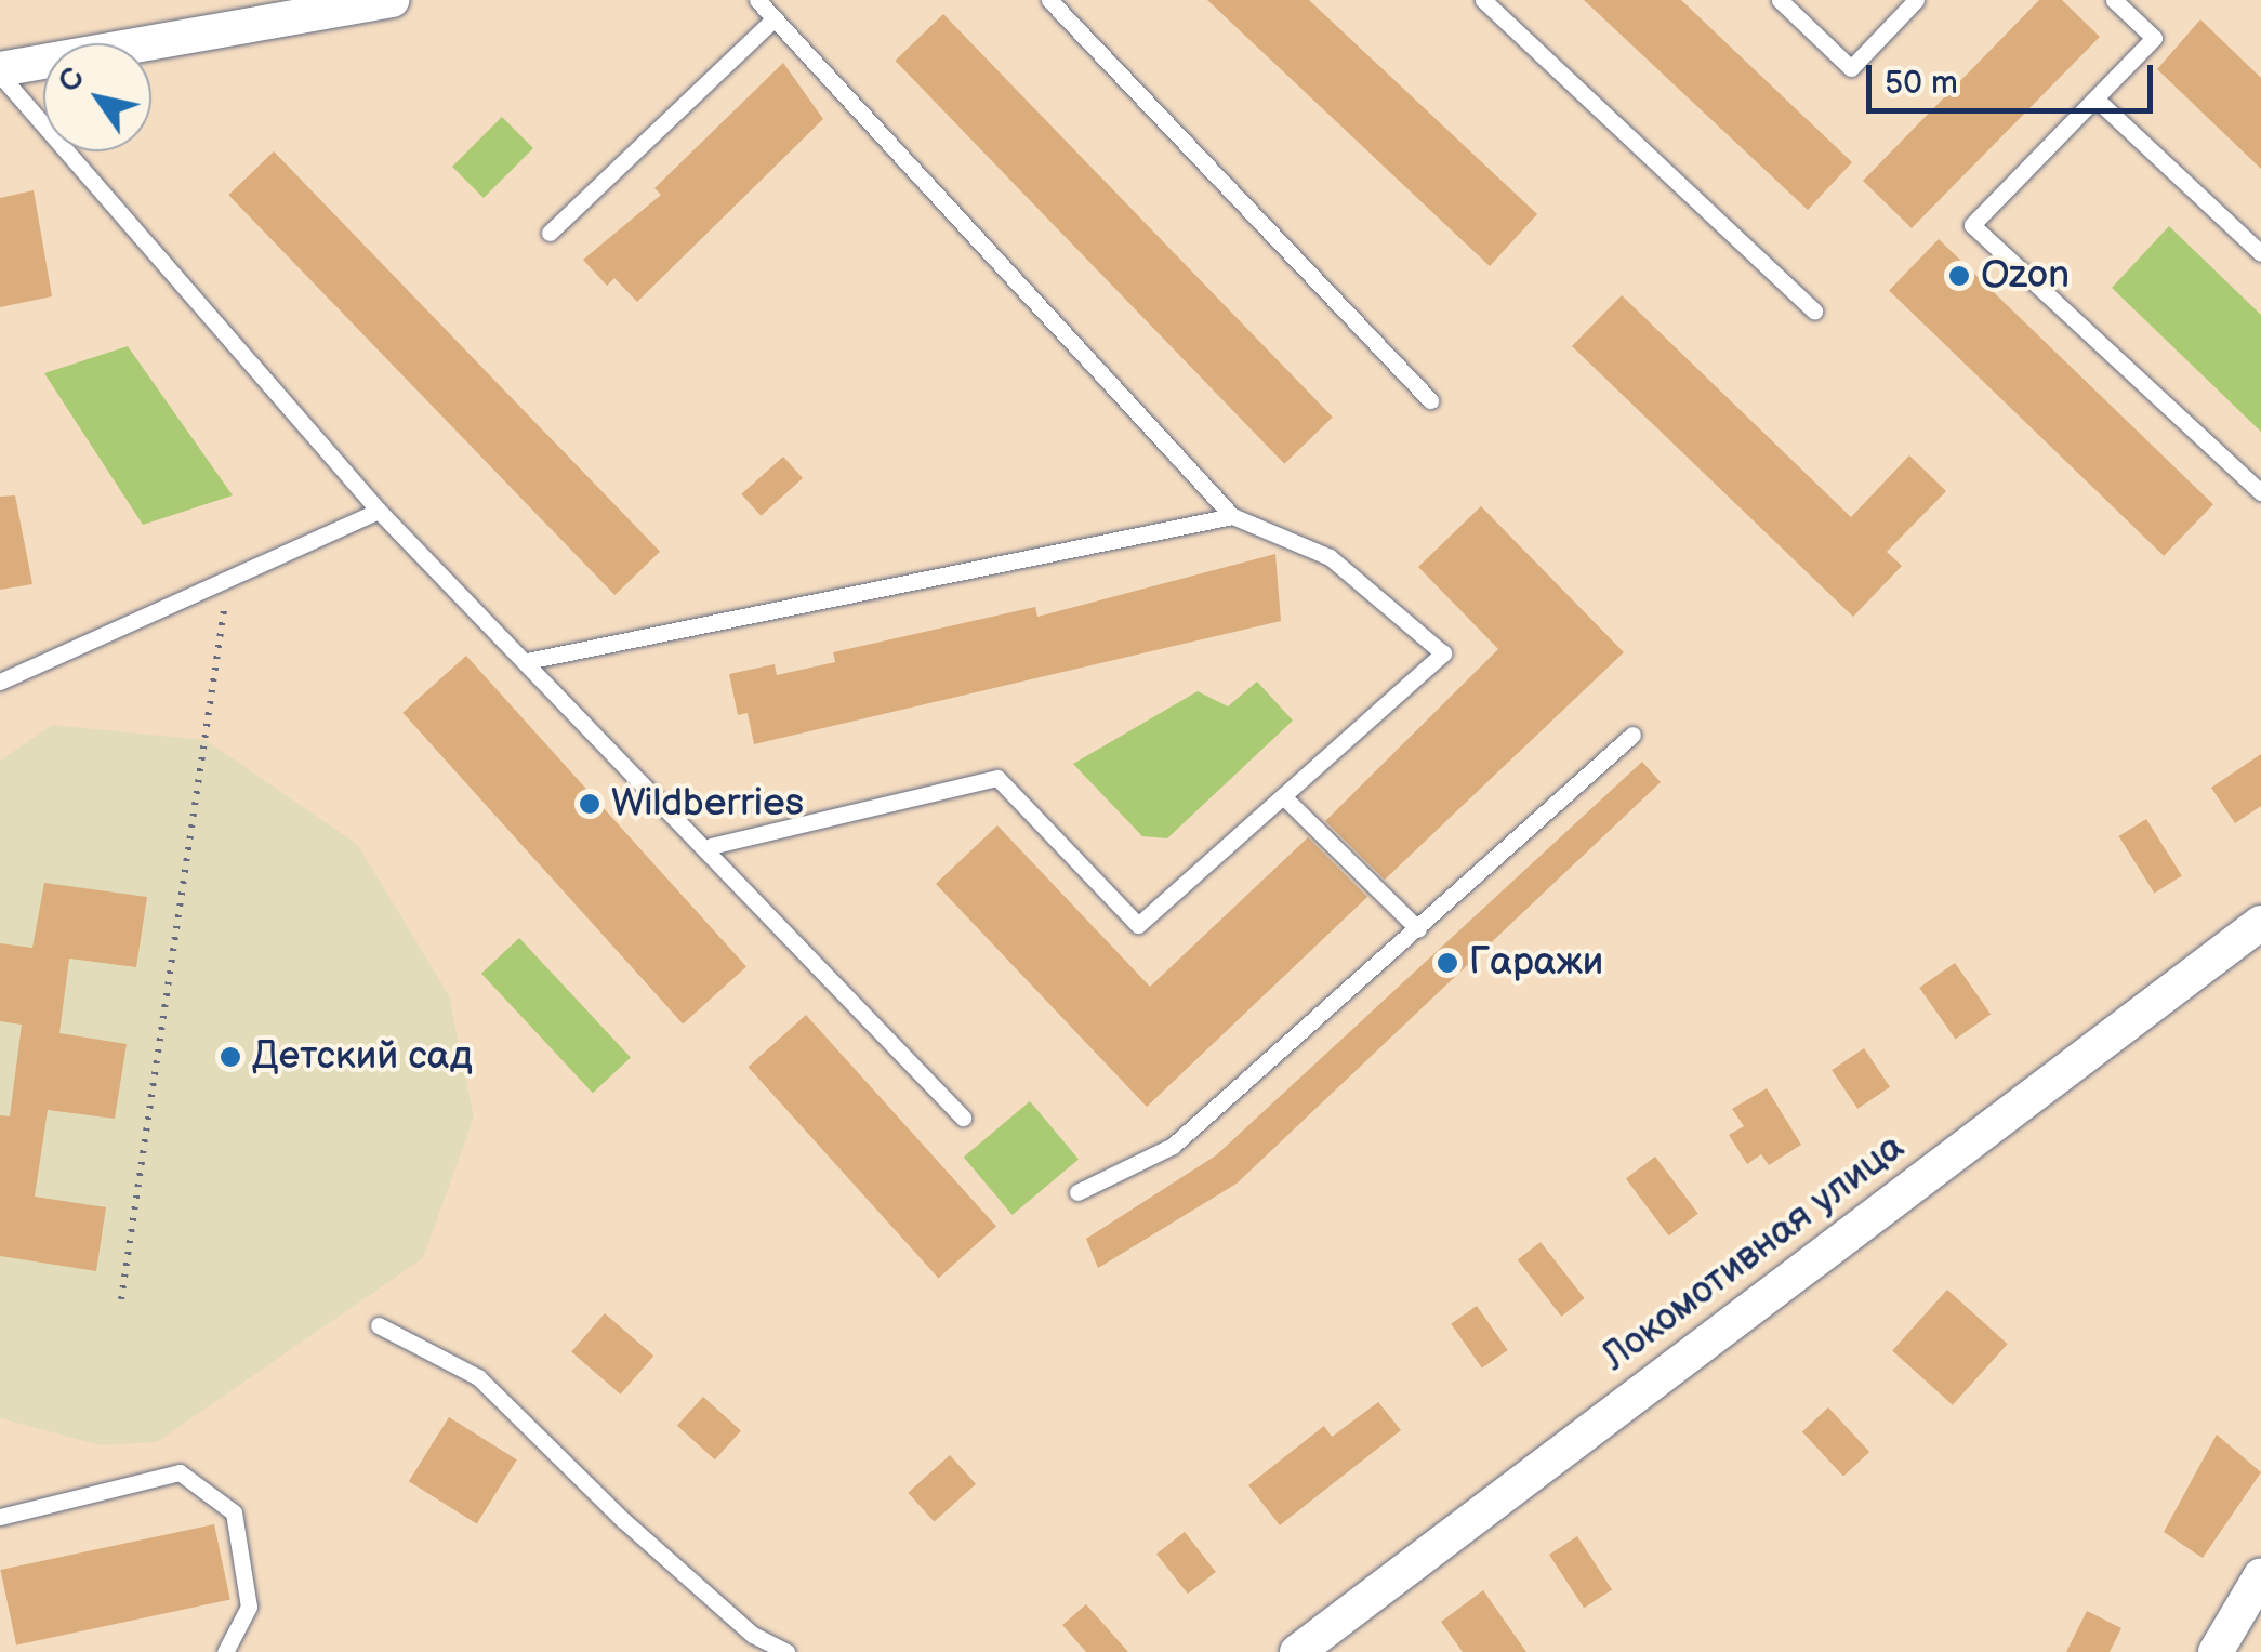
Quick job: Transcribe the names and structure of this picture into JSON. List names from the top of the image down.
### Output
{
  "streets": {
    "street": ["Локомотивная улица"]
  },
  "places": [
    "Ozon",
    "Wildberries",
    "Гаражи",
    "Детский сад"
  ],
  "scale_bar": "50 m",
  "north": "top left"
}
